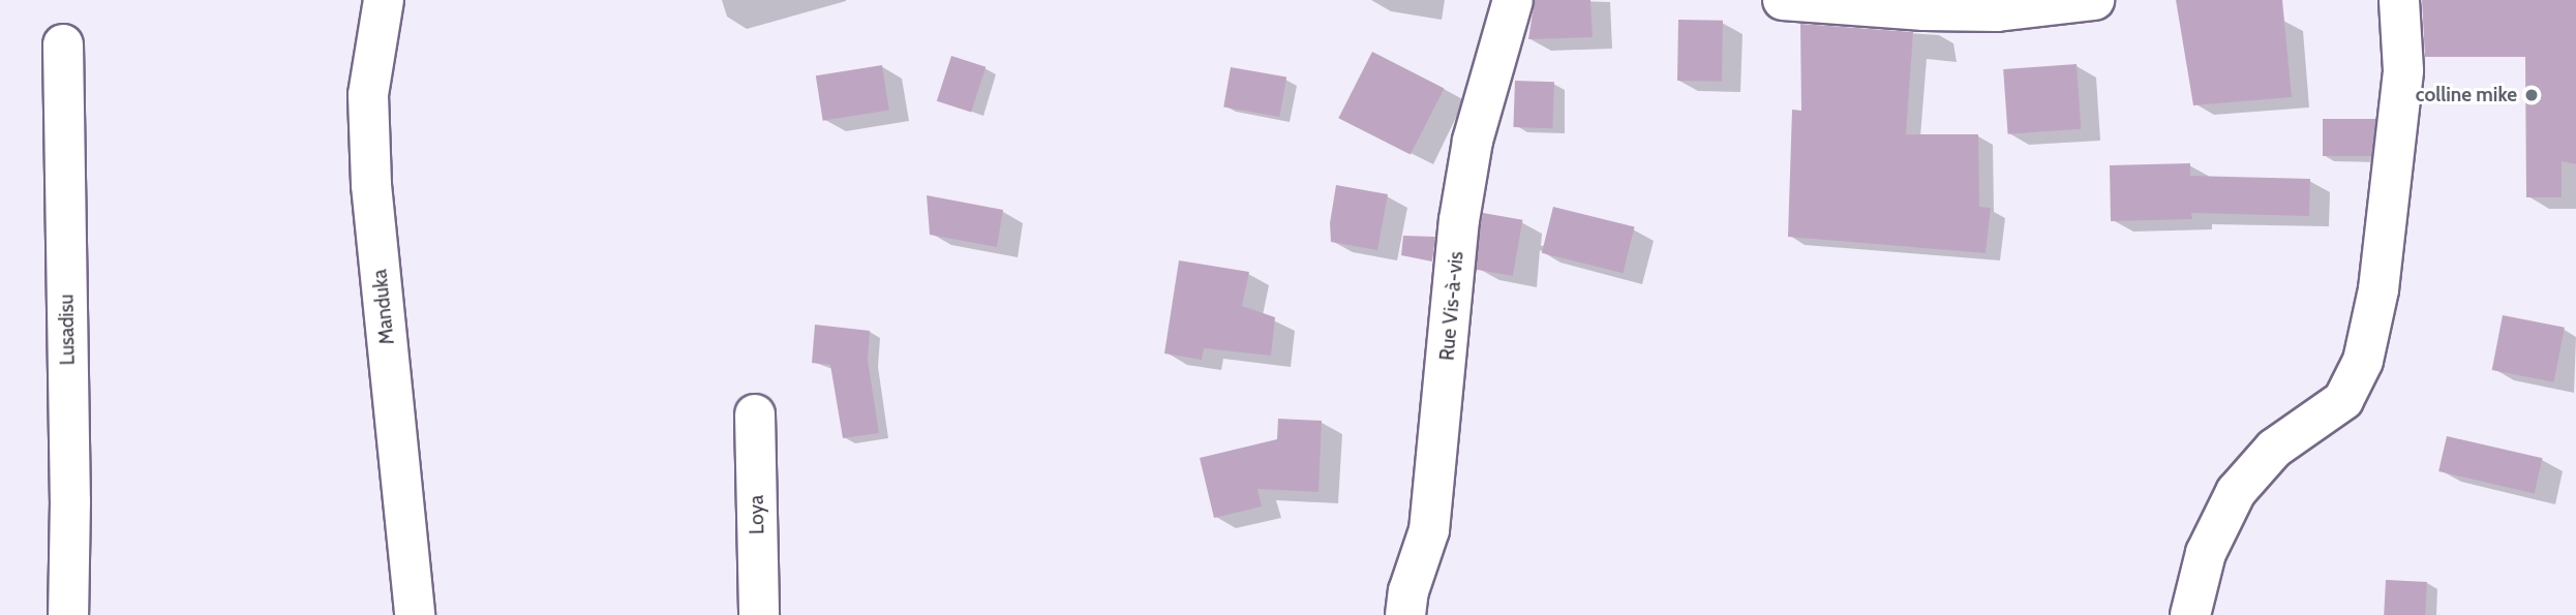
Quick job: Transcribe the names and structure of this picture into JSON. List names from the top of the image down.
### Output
{
  "streets": {
    "street": [
      "Rue Vis-à-vis",
      "Manduka",
      "Lusadisu",
      "Loya"
    ]
  },
  "places": ["colline mike"]
}
